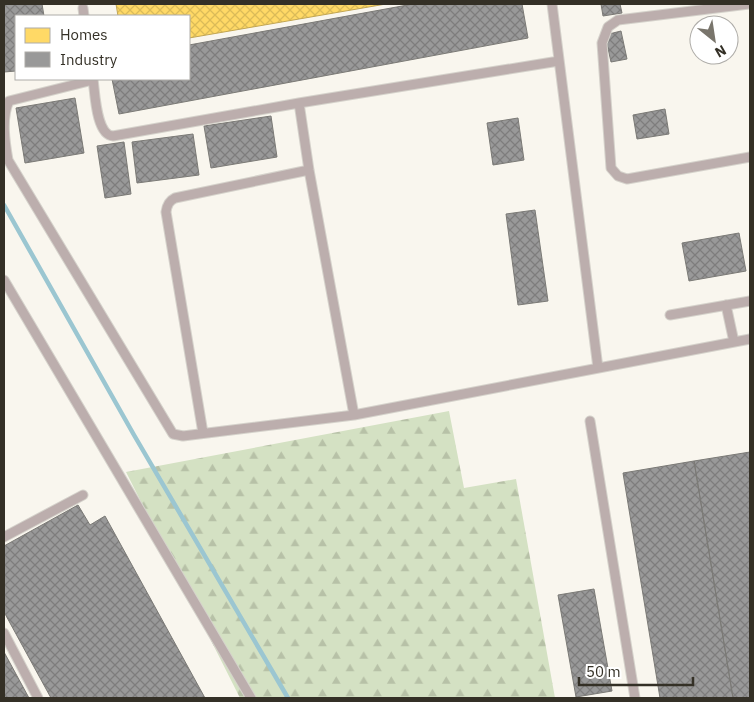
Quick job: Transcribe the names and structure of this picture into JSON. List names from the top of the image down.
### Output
{
  "legend": ["Homes", "Industry"],
  "scale_bar": "50 m",
  "north": "bottom right"
}
